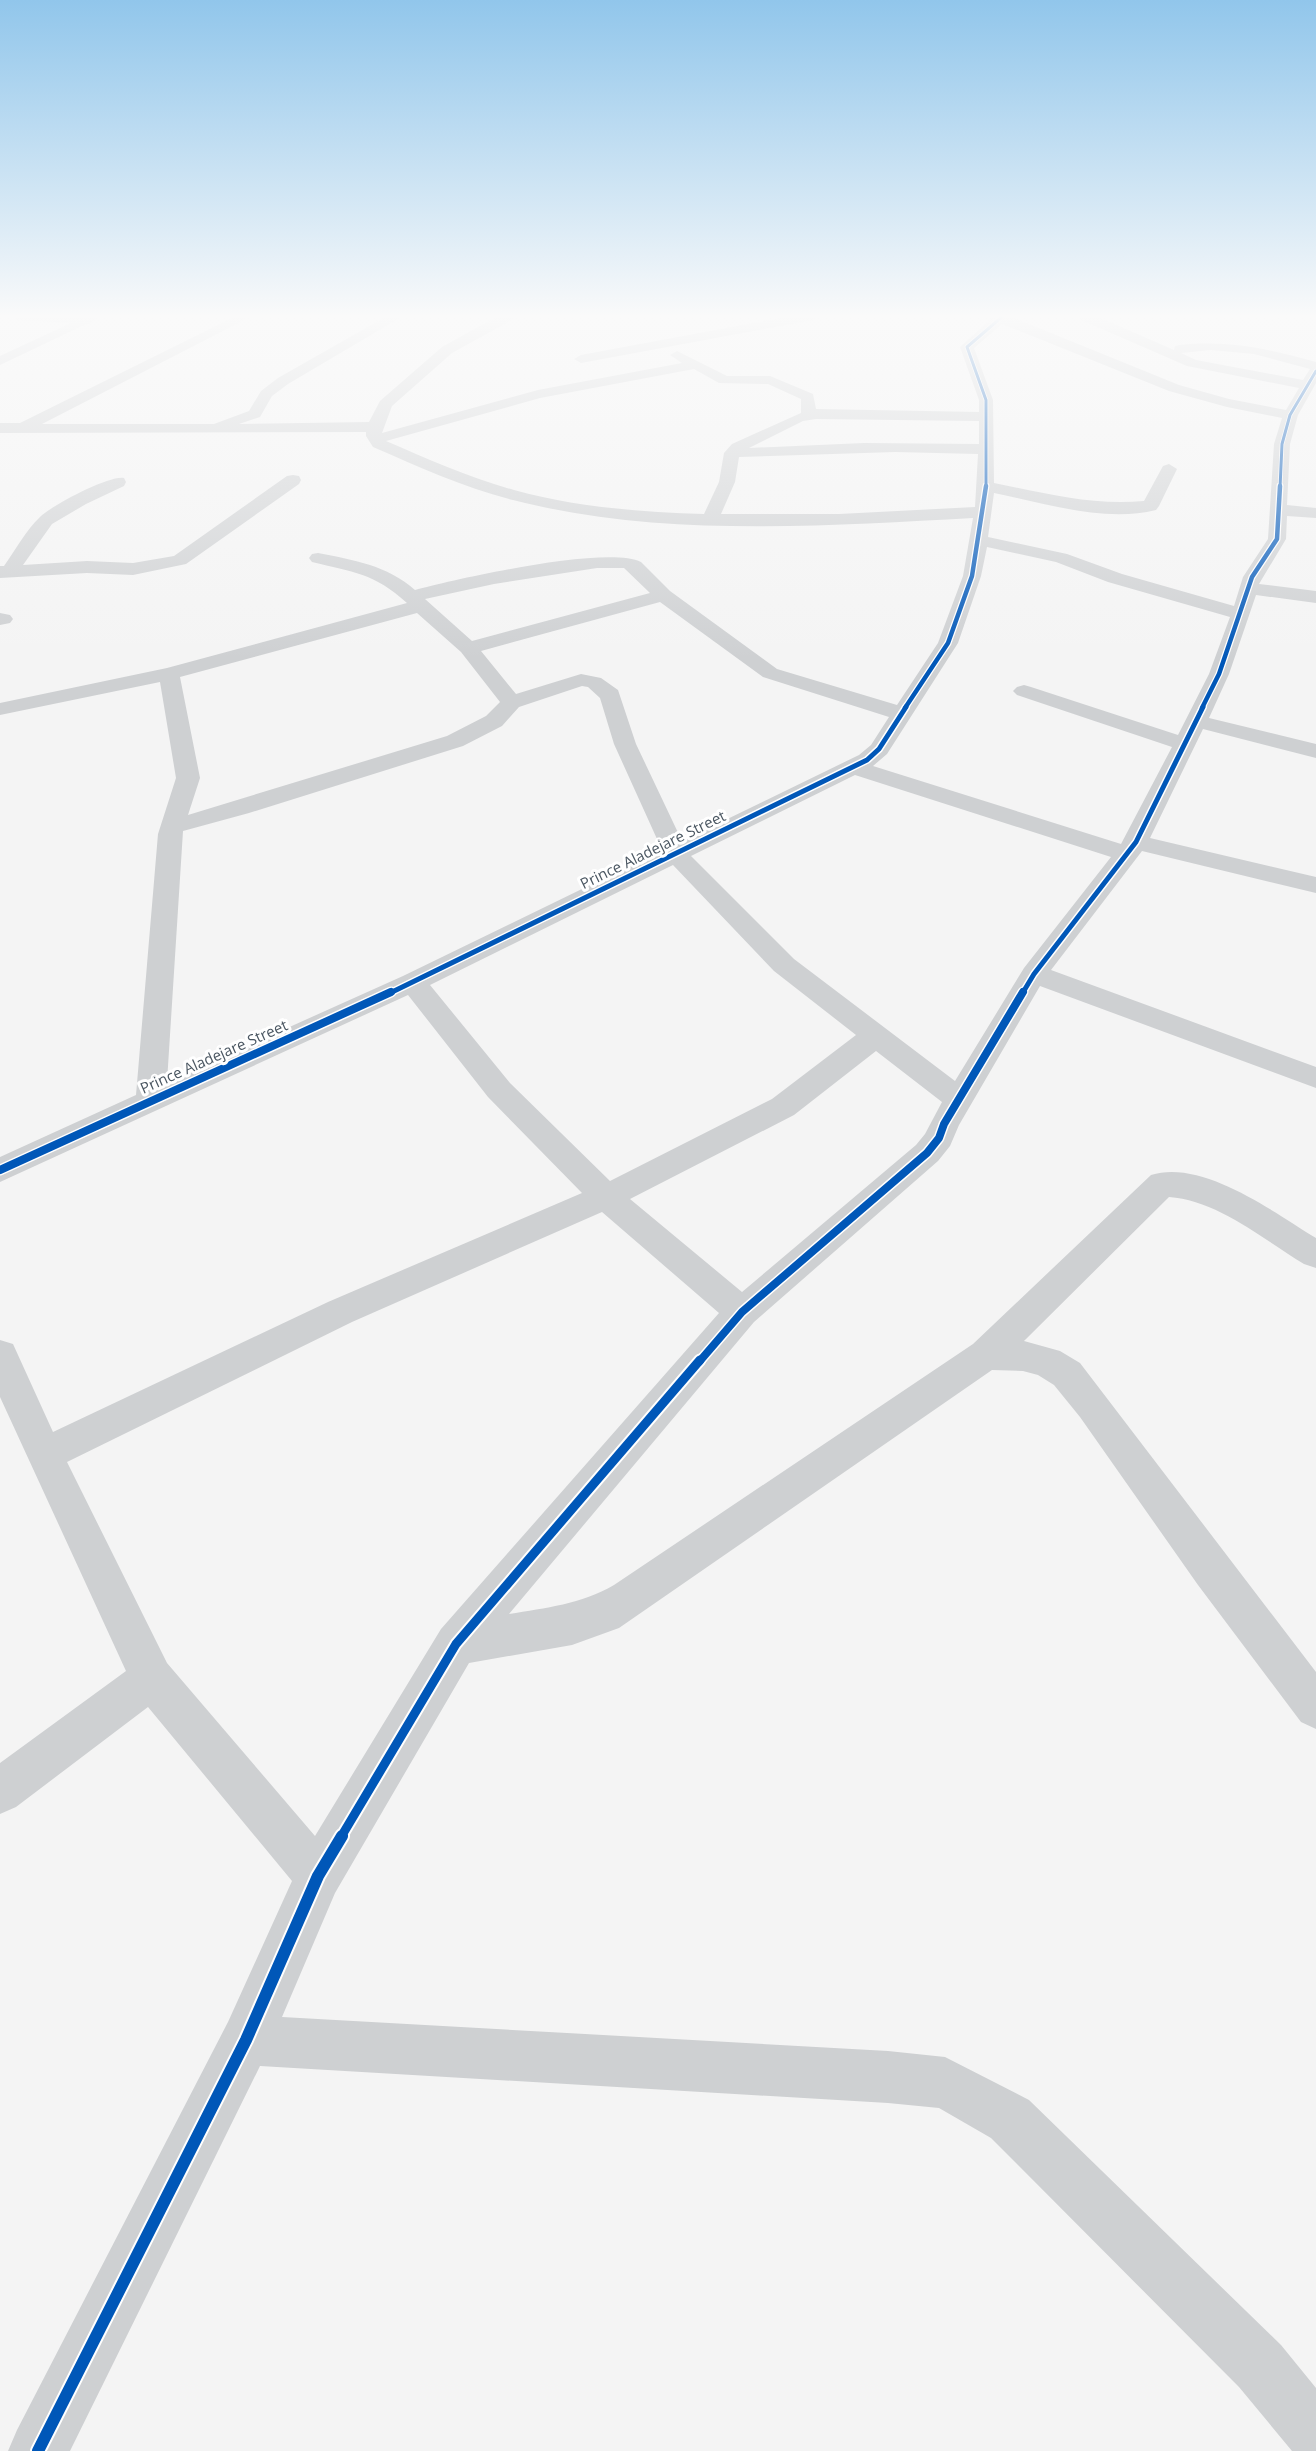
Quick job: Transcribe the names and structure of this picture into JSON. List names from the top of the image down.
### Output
{
  "streets": {
    "street": ["Prince Aladejare Street"]
  }
}
